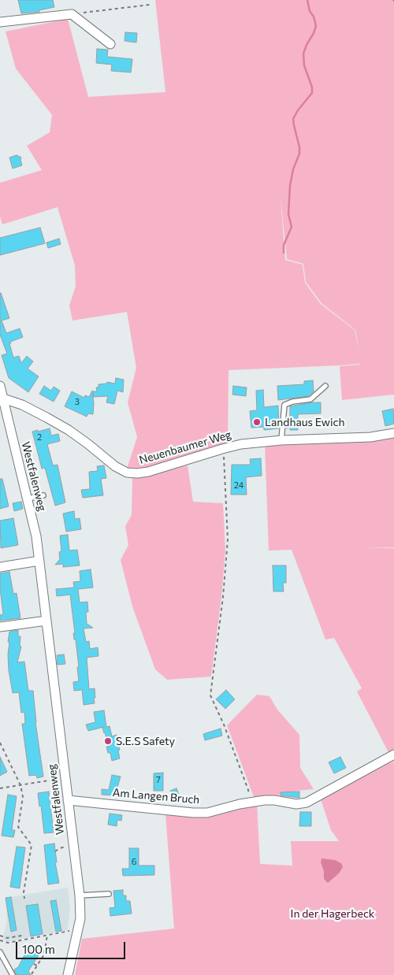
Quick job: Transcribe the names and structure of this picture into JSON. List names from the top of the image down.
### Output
{
  "streets": {
    "street": ["Neuenbaumer Weg", "Westfalenweg", "Am Langen Bruch"]
  },
  "crossings": [
    ["Neuenbaumer Weg", "Westfalenweg"],
    ["Westfalenweg", "Am Langen Bruch"]
  ],
  "parks": ["In der Hagerbeck"],
  "places": ["Landhaus Ewich", "S.E.S Safety"],
  "house_numbers": [
    "3",
    "2",
    "24",
    "7",
    "6"
  ],
  "scale_bar": "100 m"
}
